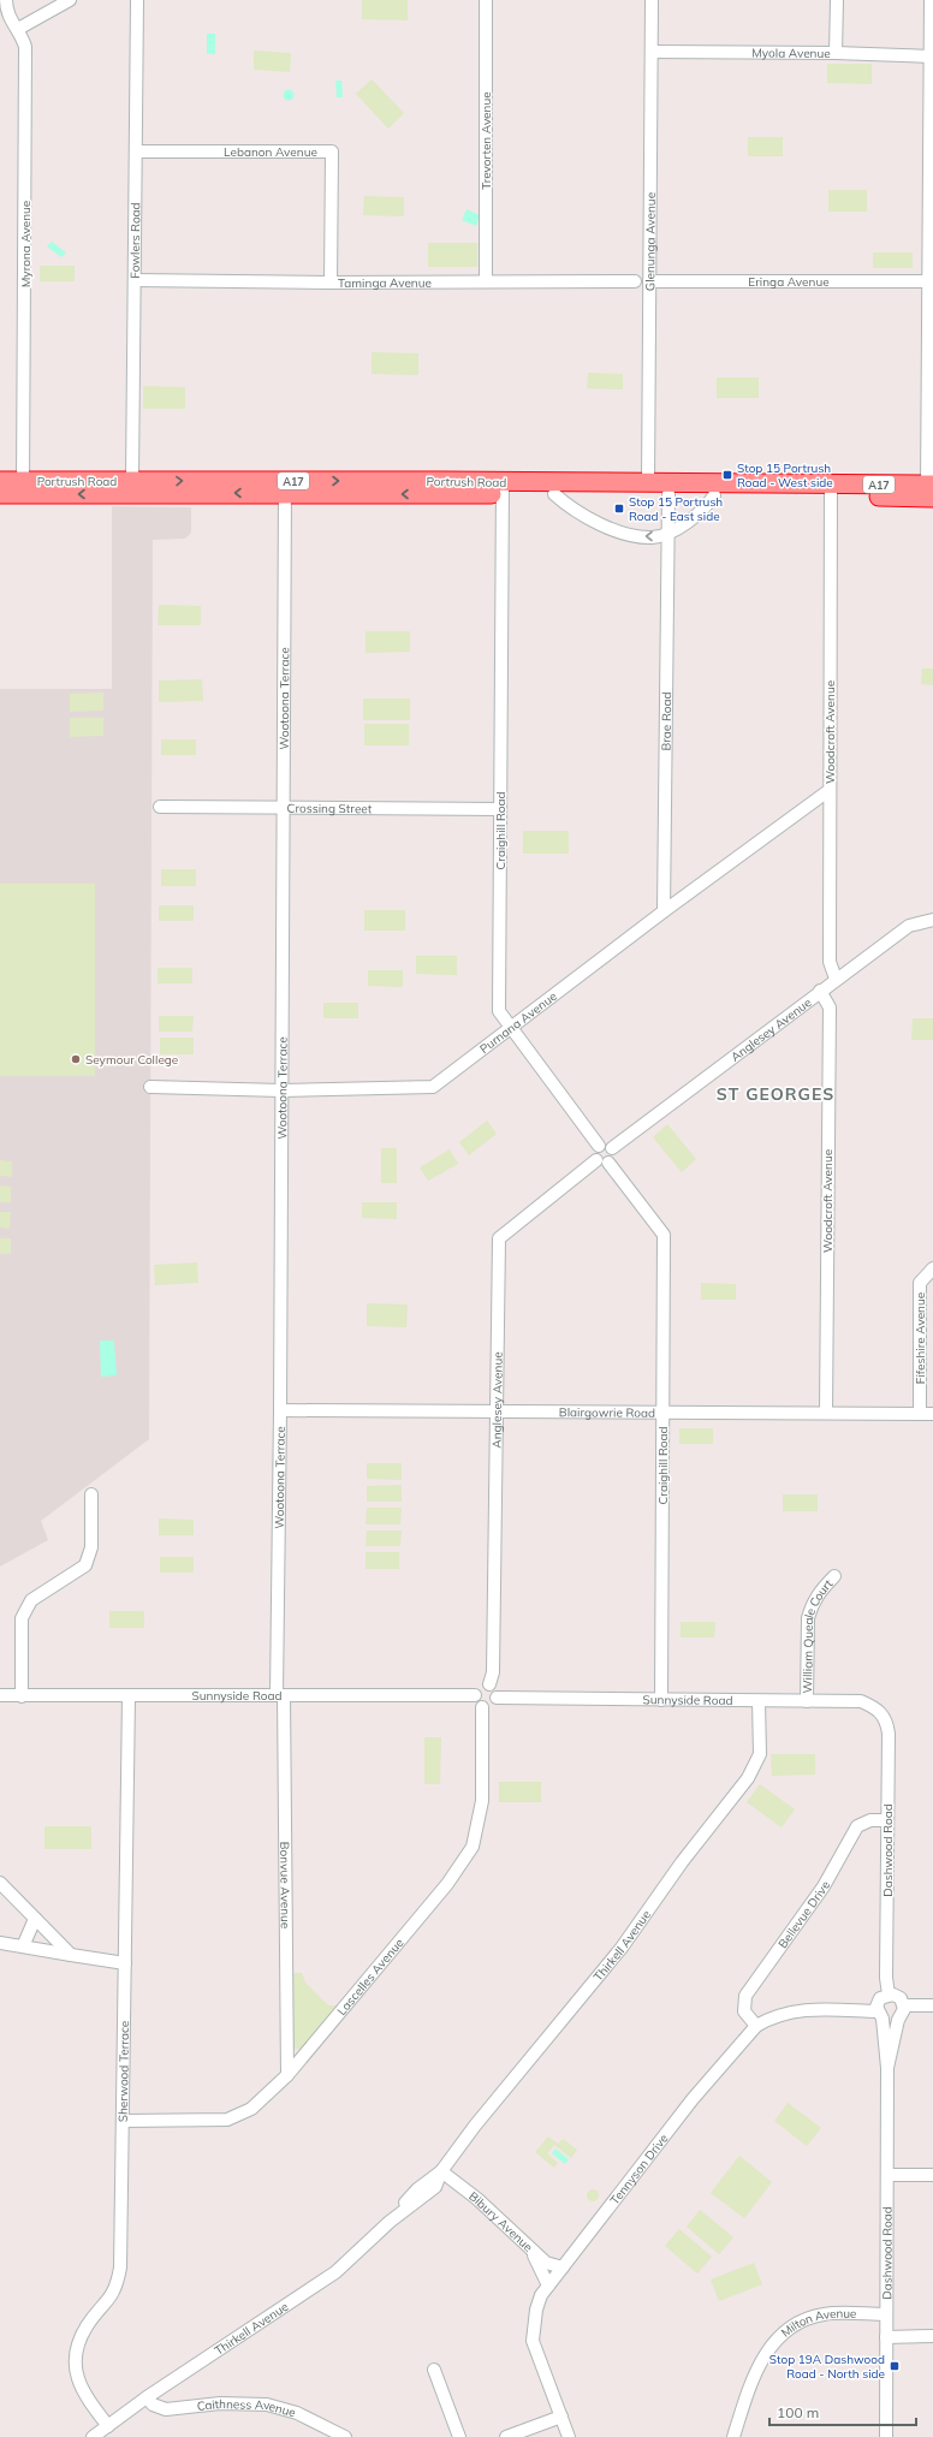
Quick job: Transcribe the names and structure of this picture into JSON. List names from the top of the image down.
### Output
{
  "streets": {
    "highway": ["Portrush Road", "A17"],
    "street": [
      "Myola Avenue",
      "Trevorten Avenue",
      "Lebanon Avenue",
      "Fowlers Road",
      "Glenunga Avenue",
      "Myrona Avenue",
      "Eringa Avenue",
      "Taminga Avenue",
      "Wootoona Terrace",
      "Brae Road",
      "Woodcroft Avenue",
      "Crossing Street",
      "Craighill Road",
      "Purnana Avenue",
      "Anglesey Avenue",
      "Fifeshire Avenue",
      "Blairgowrie Road",
      "William Queale Court",
      "Sunnyside Road",
      "Dashwood Road",
      "Bonvue Avenue",
      "Bellevue Drive",
      "Thirkell Avenue",
      "Lascelles Avenue",
      "Sherwood Terrace",
      "Tennyson Drive",
      "Bibury Avenue",
      "Milton Avenue",
      "Caithness Avenue"
    ]
  },
  "crossings": [
    ["Myola Avenue", "Glenunga Avenue"],
    ["Trevorten Avenue", "Taminga Avenue"],
    ["Lebanon Avenue", "Fowlers Road"],
    ["Lebanon Avenue", "Taminga Avenue"],
    ["Fowlers Road", "Taminga Avenue"],
    ["Fowlers Road", "Portrush Road"],
    ["Glenunga Avenue", "Eringa Avenue"],
    ["Glenunga Avenue", "Portrush Road"],
    ["Myrona Avenue", "Portrush Road"],
    ["Portrush Road", "Wootoona Terrace"],
    ["Portrush Road", "Brae Road"],
    ["Portrush Road", "Woodcroft Avenue"],
    ["Portrush Road", "Craighill Road"],
    ["Wootoona Terrace", "Crossing Street"],
    ["Wootoona Terrace", "Purnana Avenue"],
    ["Wootoona Terrace", "Blairgowrie Road"],
    ["Wootoona Terrace", "Sunnyside Road"],
    ["Wootoona Terrace", "Bonvue Avenue"],
    ["Brae Road", "Purnana Avenue"],
    ["Woodcroft Avenue", "Purnana Avenue"],
    ["Woodcroft Avenue", "Anglesey Avenue"],
    ["Woodcroft Avenue", "Blairgowrie Road"],
    ["Crossing Street", "Craighill Road"],
    ["Craighill Road", "Purnana Avenue"],
    ["Craighill Road", "Anglesey Avenue"],
    ["Craighill Road", "Blairgowrie Road"],
    ["Craighill Road", "Sunnyside Road"],
    ["Anglesey Avenue", "Blairgowrie Road"],
    ["Anglesey Avenue", "Sunnyside Road"],
    ["Anglesey Avenue", "Lascelles Avenue"],
    ["Fifeshire Avenue", "Blairgowrie Road"],
    ["William Queale Court", "Sunnyside Road"],
    ["Sunnyside Road", "Dashwood Road"],
    ["Sunnyside Road", "Bonvue Avenue"],
    ["Sunnyside Road", "Thirkell Avenue"],
    ["Sunnyside Road", "Lascelles Avenue"],
    ["Sunnyside Road", "Sherwood Terrace"],
    ["Dashwood Road", "Bellevue Drive"],
    ["Dashwood Road", "Tennyson Drive"],
    ["Dashwood Road", "Milton Avenue"],
    ["Bonvue Avenue", "Lascelles Avenue"],
    ["Bellevue Drive", "Tennyson Drive"],
    ["Thirkell Avenue", "Sherwood Terrace"],
    ["Thirkell Avenue", "Bibury Avenue"],
    ["Thirkell Avenue", "Caithness Avenue"],
    ["Lascelles Avenue", "Sherwood Terrace"],
    ["Tennyson Drive", "Bibury Avenue"]
  ],
  "districts": ["ST GEORGES"],
  "places": {
    "transit": ["Stop 15 Portrush Road - West side", "Stop 15 Portrush Road - East side", "Stop 19A Dashwood Road - North side"],
    "other": ["Seymour College"]
  },
  "scale_bar": "100 m"
}
